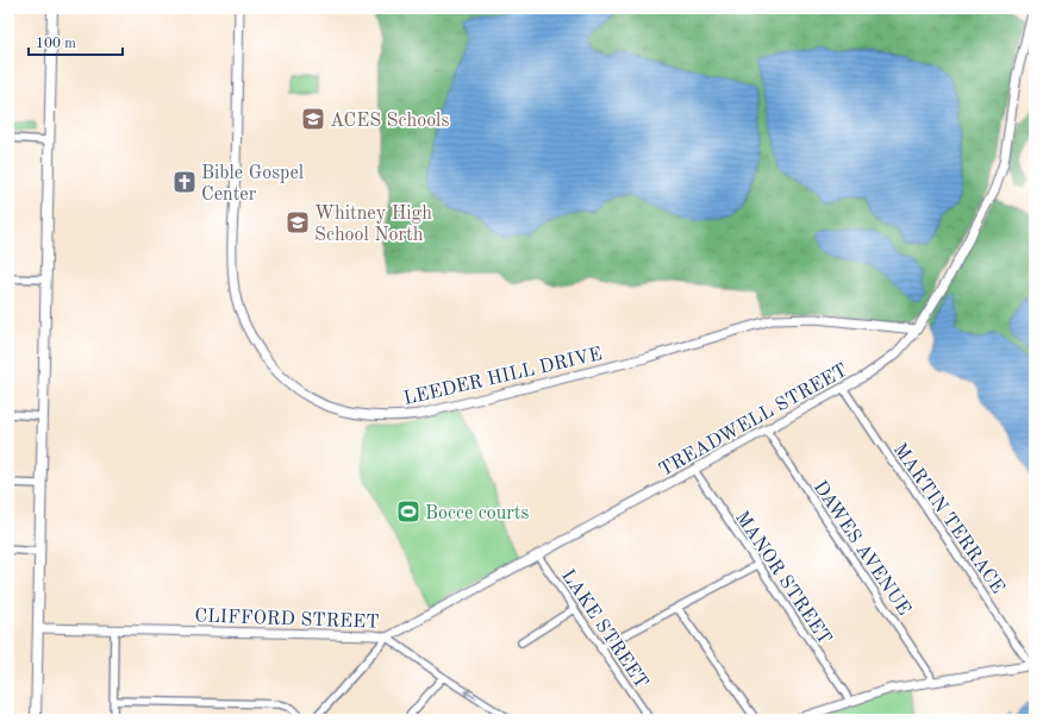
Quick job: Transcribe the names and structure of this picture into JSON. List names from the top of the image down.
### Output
{
  "streets": {
    "street": [
      "LEEDER HILL DRIVE",
      "TREADWELL STREET",
      "MARTIN TERRACE",
      "DAWES AVENUE",
      "MANOR STREET",
      "CLIFFORD STREET",
      "LAKE STREET"
    ]
  },
  "crossings": [
    ["LEEDER HILL DRIVE", "TREADWELL STREET"],
    ["TREADWELL STREET", "MARTIN TERRACE"],
    ["TREADWELL STREET", "DAWES AVENUE"],
    ["TREADWELL STREET", "MANOR STREET"],
    ["TREADWELL STREET", "CLIFFORD STREET"],
    ["TREADWELL STREET", "LAKE STREET"]
  ],
  "places": {
    "school or university": ["ACES Schools", "Whitney High School North"],
    "church": ["Bible Gospel Center"],
    "sports": ["Bocce courts"]
  },
  "scale_bar": "100 m"
}
